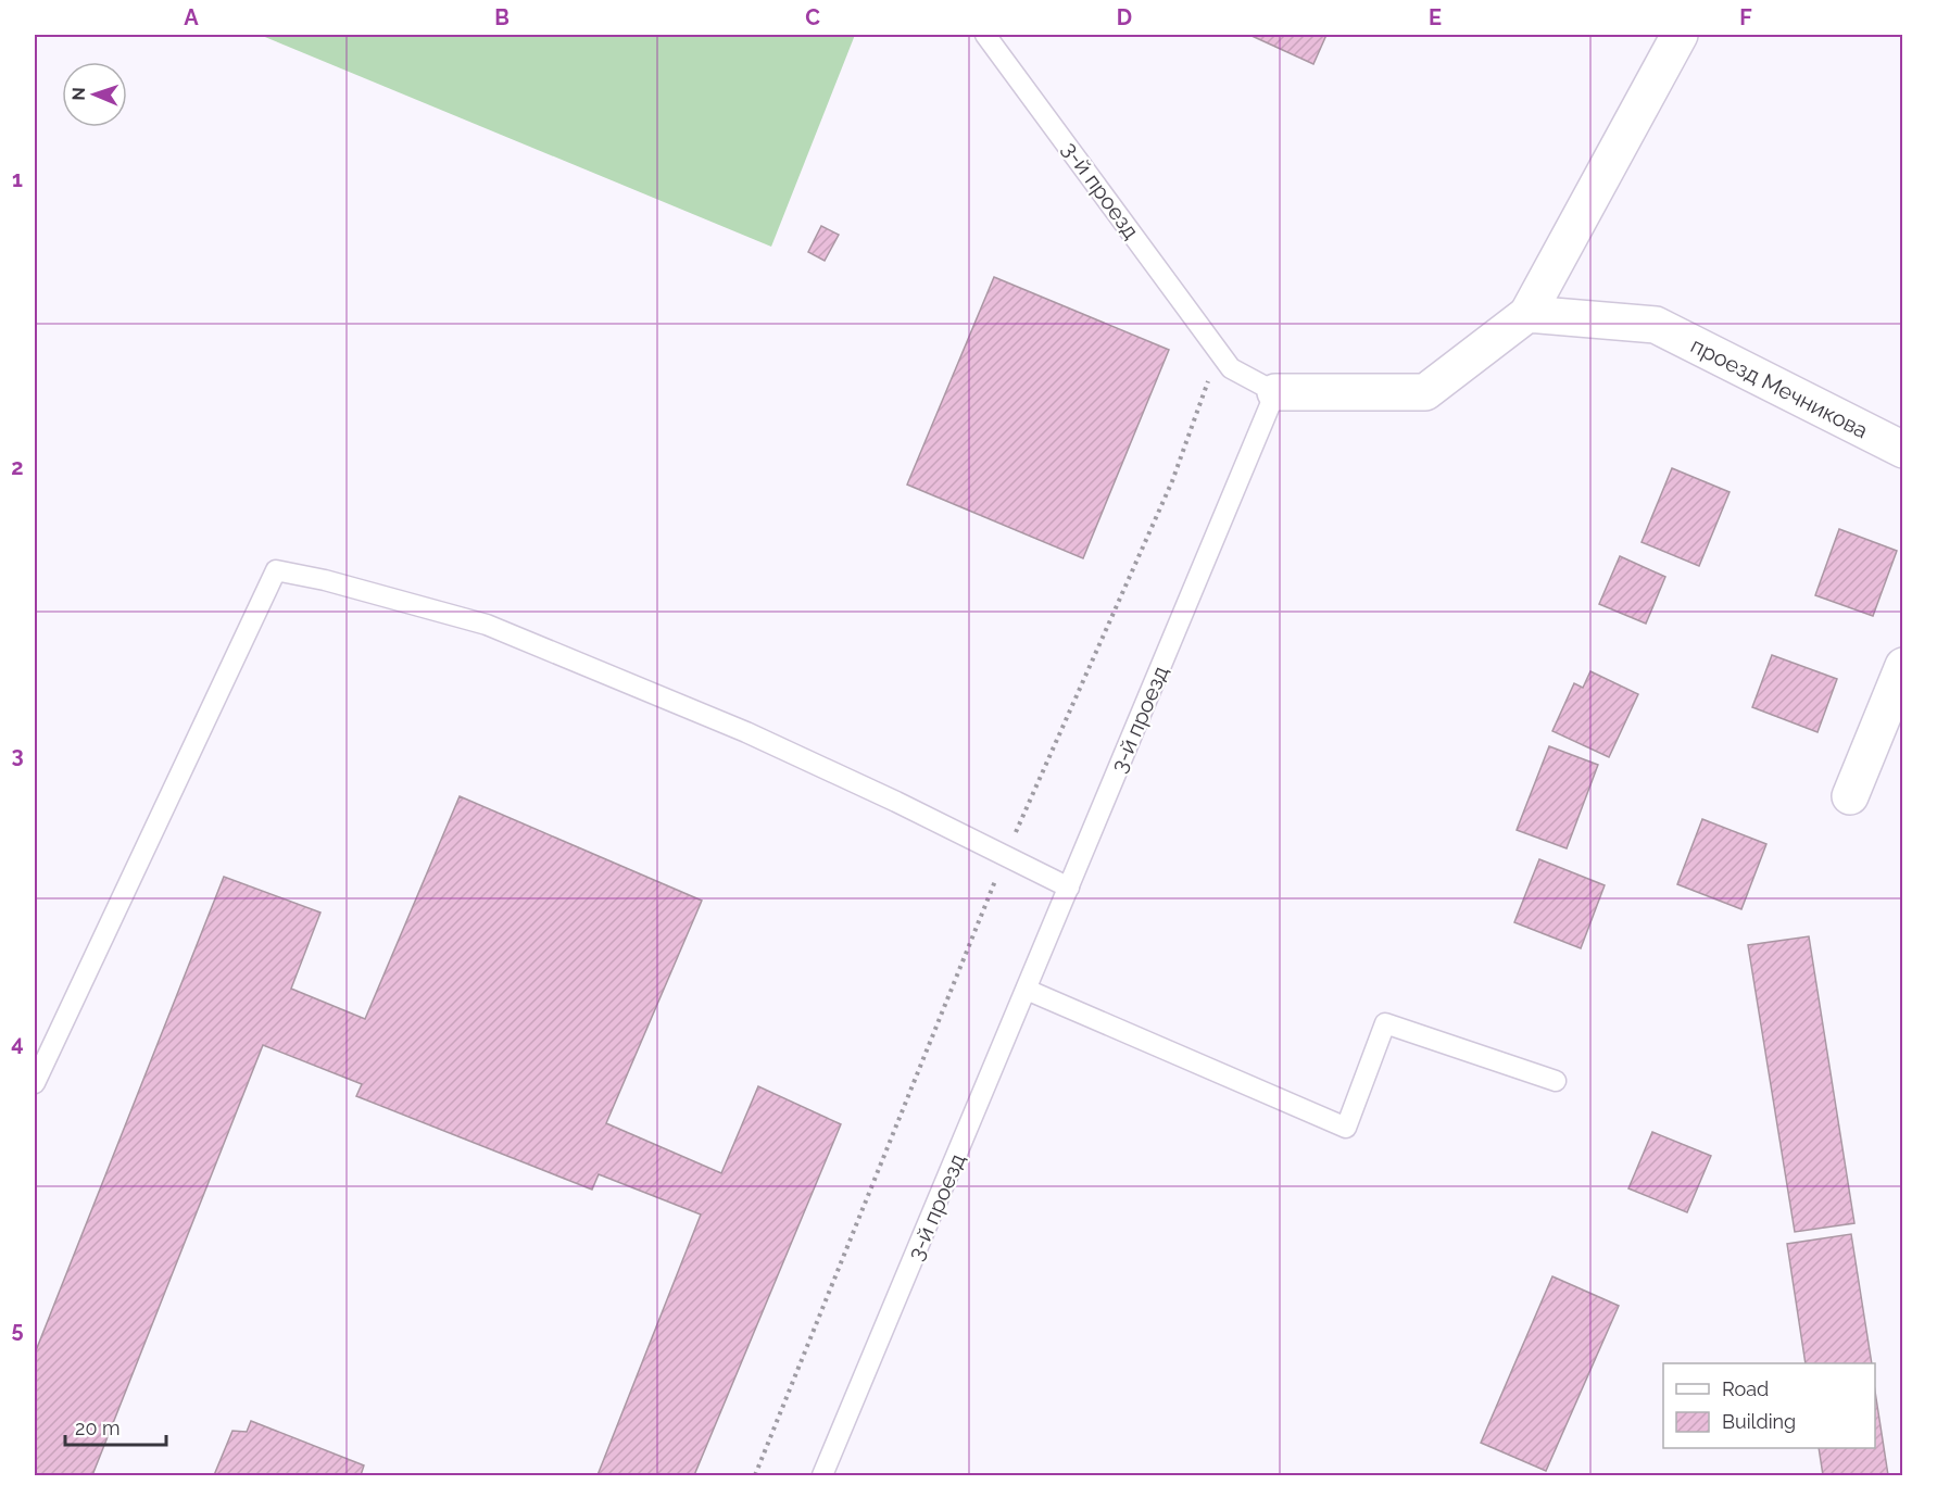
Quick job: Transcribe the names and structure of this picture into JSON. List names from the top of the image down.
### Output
{
  "streets": {
    "street": ["проезд Мечникова"],
    "lane": ["3-й проезд"]
  },
  "legend": ["Road", "Building"],
  "scale_bar": "20 m",
  "north": "left",
  "grid": {
    "columns": [
      "A",
      "B",
      "C",
      "D",
      "E",
      "F"
    ],
    "rows": [
      "1",
      "2",
      "3",
      "4",
      "5"
    ]
  }
}
